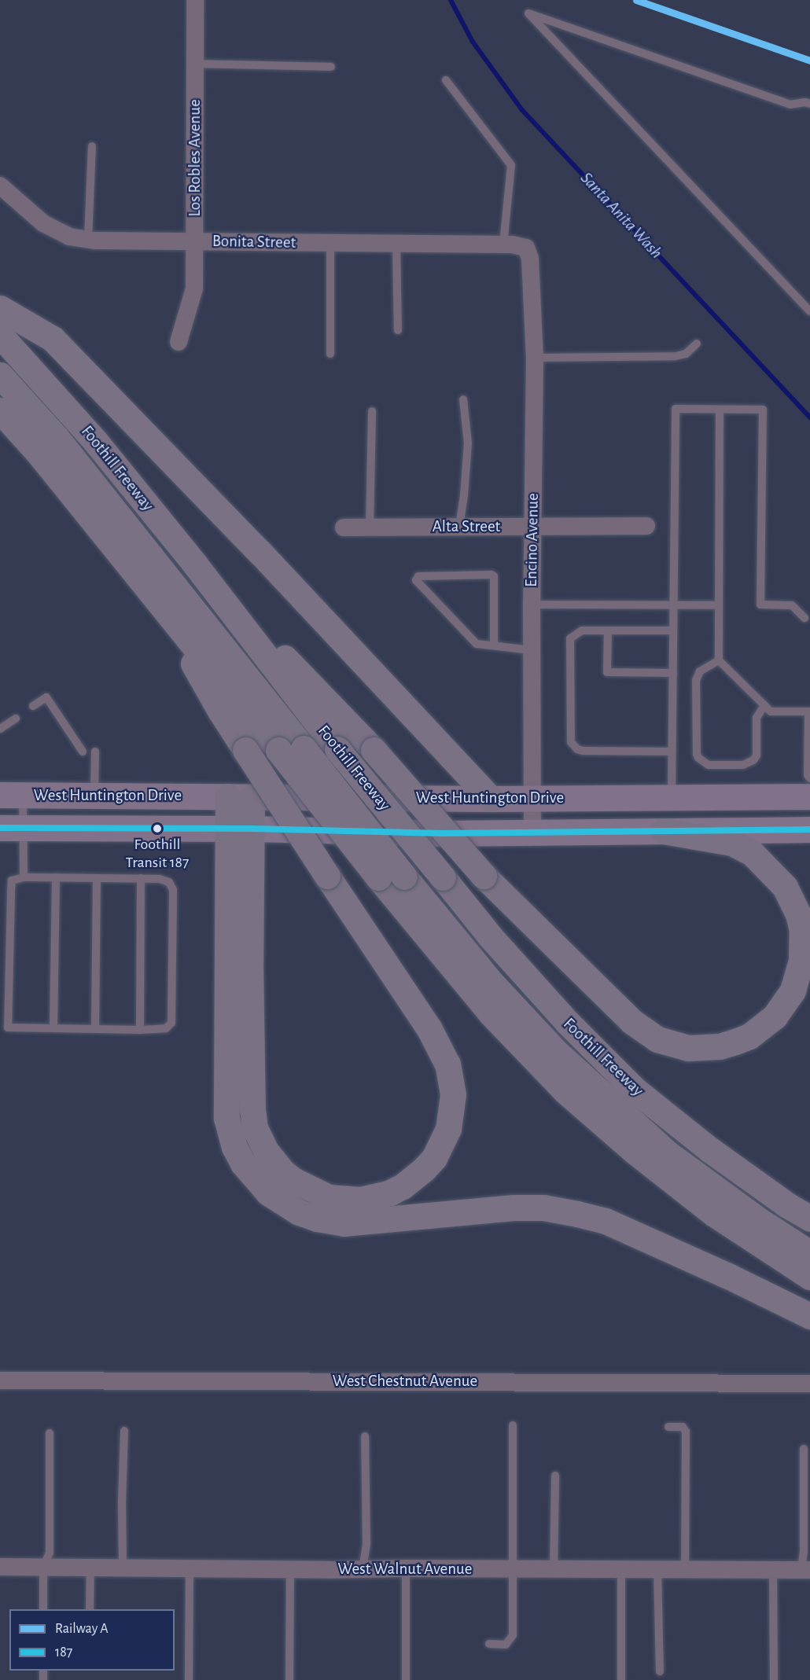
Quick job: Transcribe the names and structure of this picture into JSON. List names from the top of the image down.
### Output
{
  "streets": {
    "highway": ["Foothill Freeway"],
    "main road": ["West Huntington Drive"],
    "street": [
      "Los Robles Avenue",
      "Bonita Street",
      "Alta Street",
      "Encino Avenue",
      "West Chestnut Avenue",
      "West Walnut Avenue"
    ]
  },
  "crossings": [
    ["Los Robles Avenue", "Bonita Street"],
    ["Bonita Street", "Encino Avenue"],
    ["Alta Street", "Encino Avenue"],
    ["Encino Avenue", "West Huntington Drive"]
  ],
  "water": ["Santa Anita Wash"],
  "places": ["Foothill Transit 187"],
  "lines": ["rail line A", "transit line 187"],
  "legend": ["Railway A", "187"]
}
